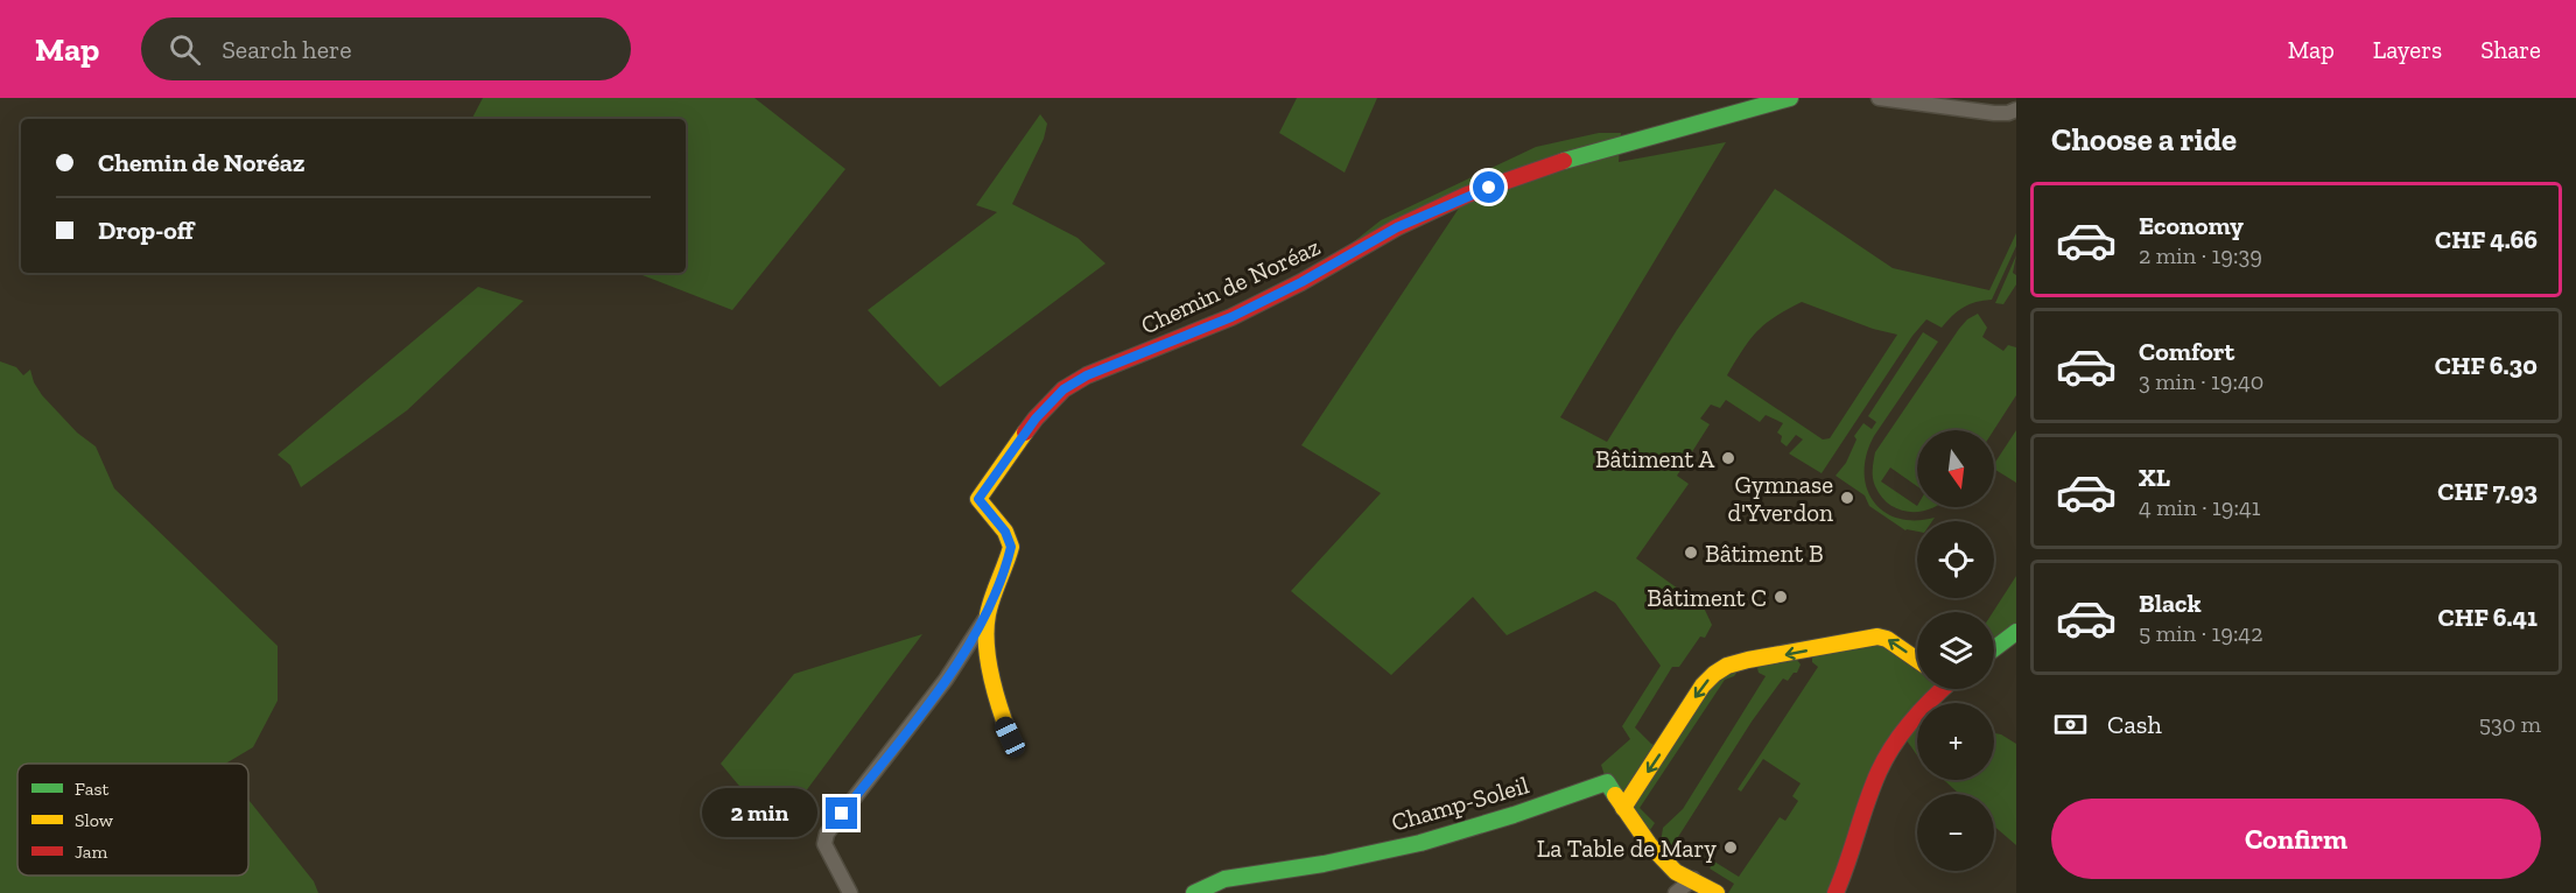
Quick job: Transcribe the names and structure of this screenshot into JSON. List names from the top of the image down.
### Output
{
  "streets": {
    "street": ["Chemin de Noréaz", "Champ-Soleil"]
  },
  "places": [
    "Bâtiment A",
    "Gymnase d'Yverdon",
    "Bâtiment B",
    "Bâtiment C",
    "La Table de Mary"
  ],
  "legend": ["Fast", "Slow", "Jam"],
  "north": "bottom",
  "page": {
    "header": "Map",
    "search": "Search here",
    "nav": ["Map", "Layers", "Share"],
    "heading": "Choose a ride",
    "banner": ["Chemin de Noréaz", "Drop-off"],
    "list": [
      {
        "name": "Economy",
        "note": "2 min · 19:39",
        "value": "CHF 4.66"
      },
      {
        "name": "Comfort",
        "note": "3 min · 19:40",
        "value": "CHF 6.30"
      },
      {
        "name": "XL",
        "note": "4 min · 19:41",
        "value": "CHF 7.93"
      },
      {
        "name": "Black",
        "note": "5 min · 19:42",
        "value": "CHF 6.41"
      }
    ],
    "map_buttons": ["+", "−"],
    "pay": ["Cash", "530 m"],
    "buttons": "Confirm",
    "bubble": "2 min"
  }
}
